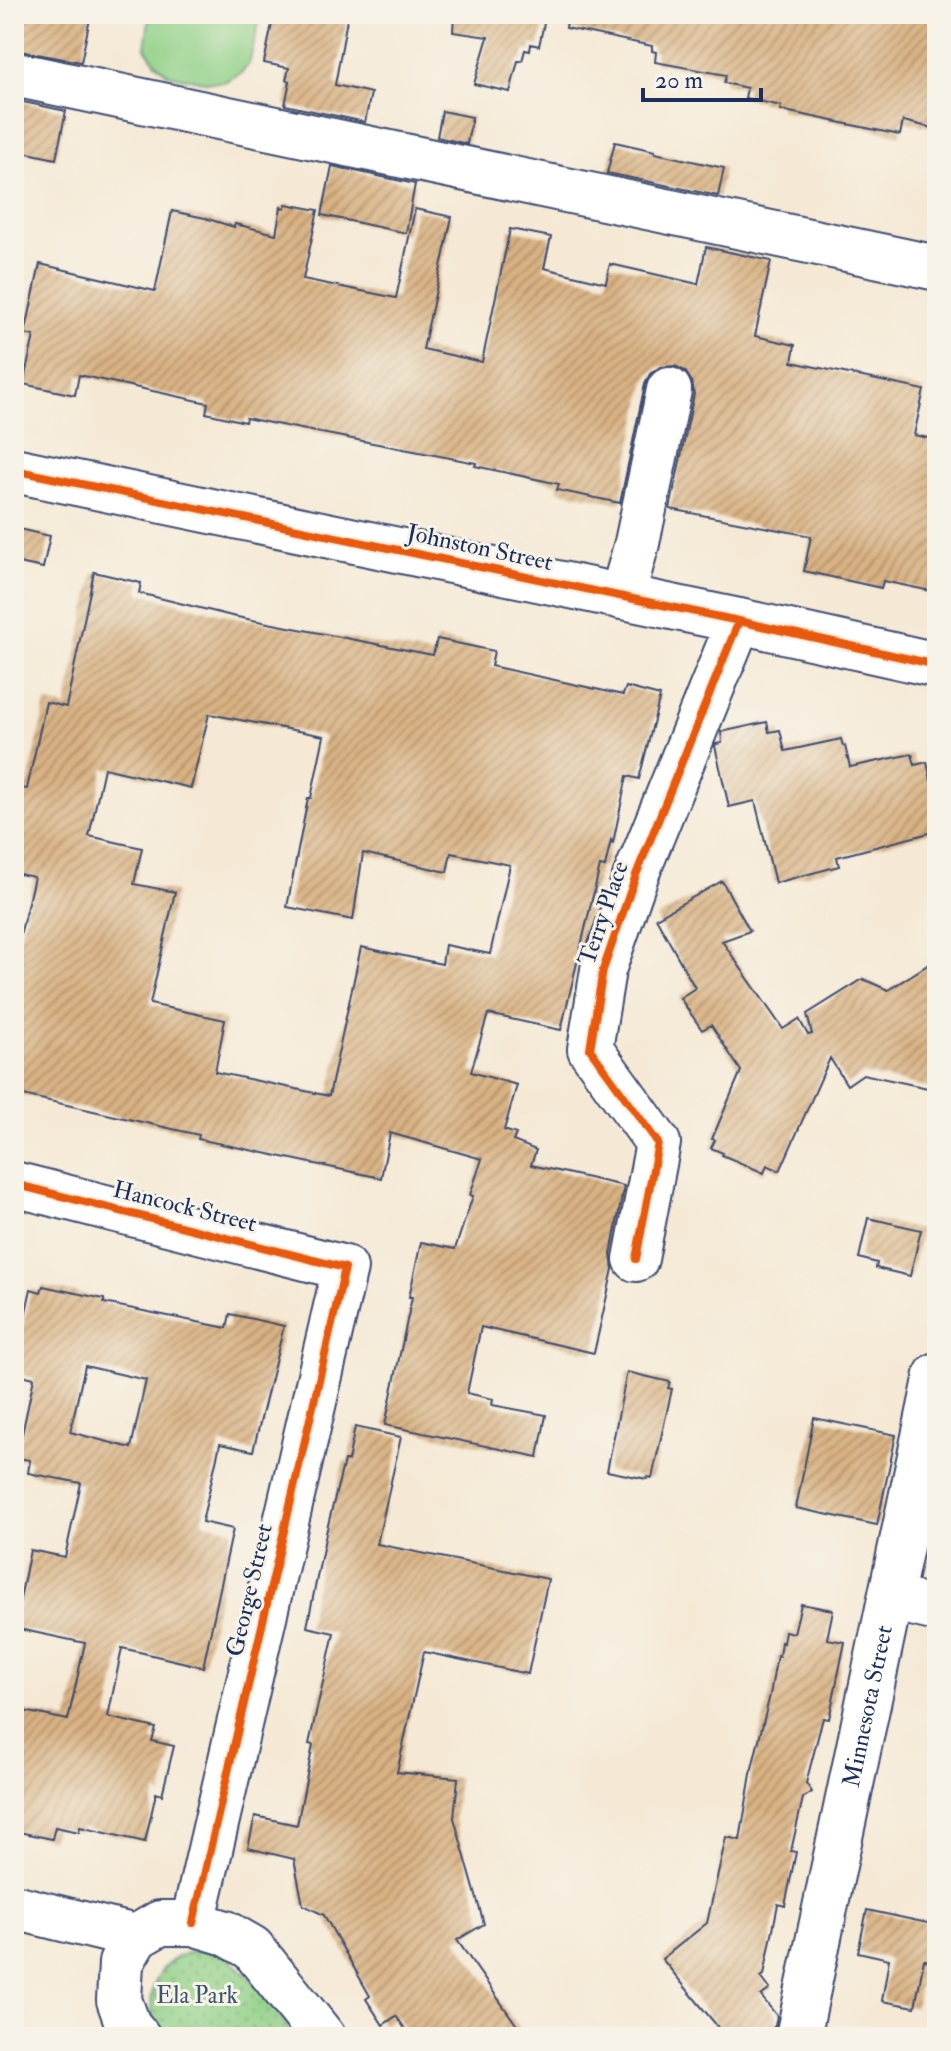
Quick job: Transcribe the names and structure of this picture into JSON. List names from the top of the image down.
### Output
{
  "streets": {
    "street": [
      "Johnston Street",
      "Terry Place",
      "Hancock Street",
      "George Street",
      "Minnesota Street"
    ]
  },
  "crossings": [
    ["Johnston Street", "Terry Place"],
    ["Hancock Street", "George Street"]
  ],
  "parks": ["Ela Park"],
  "scale_bar": "20 m"
}
